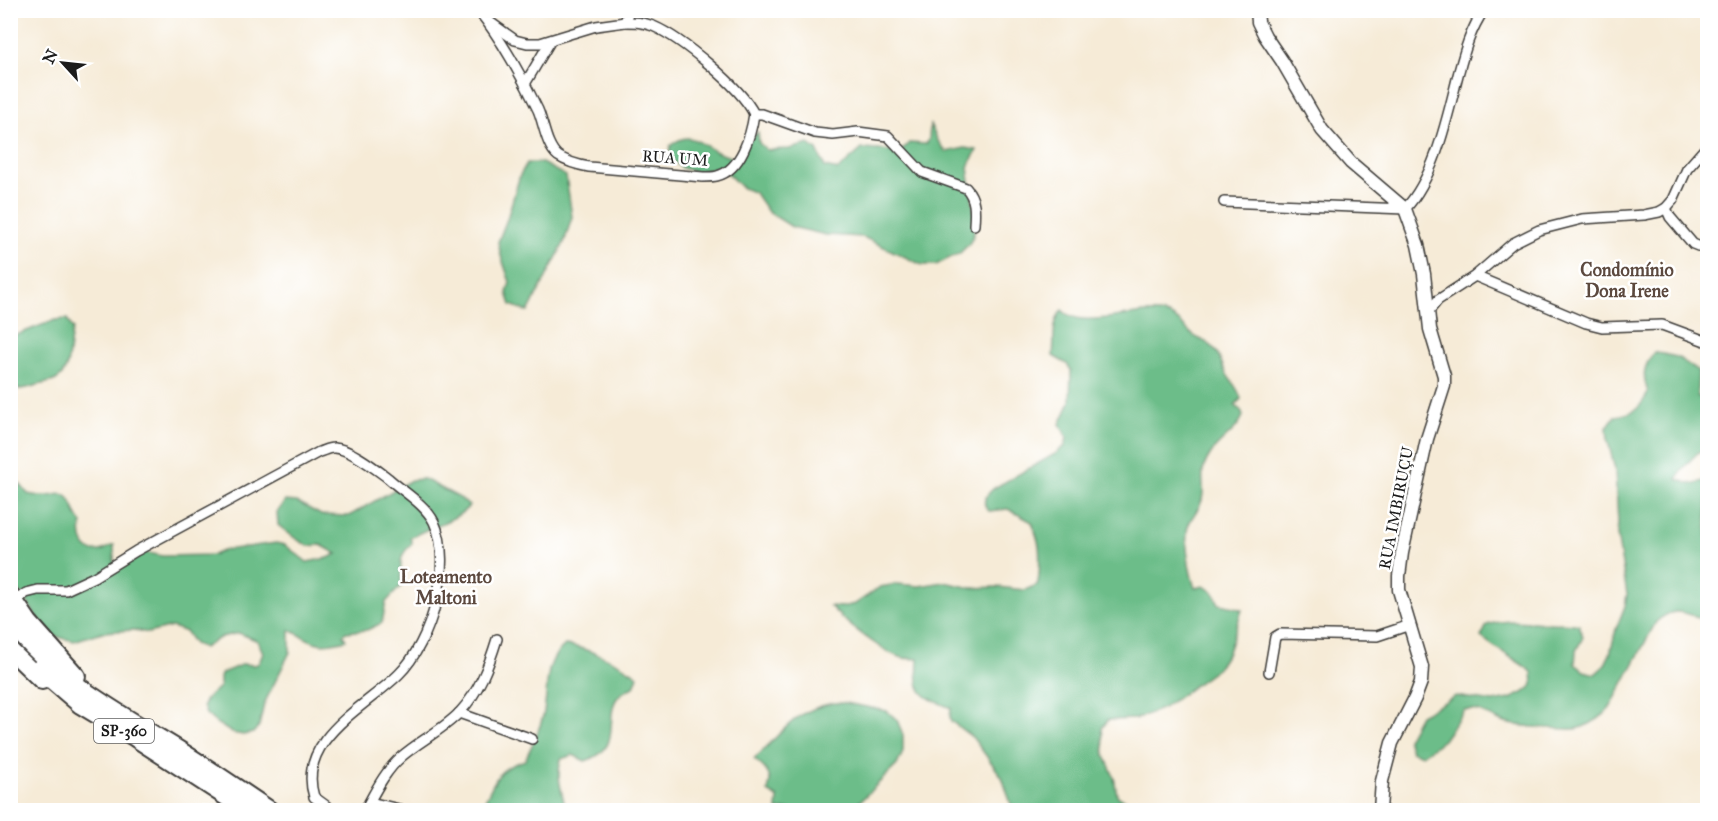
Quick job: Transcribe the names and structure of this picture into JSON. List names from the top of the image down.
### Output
{
  "streets": {
    "highway": ["SP-360"],
    "street": ["RUA UM", "RUA IMBIRUÇU"]
  },
  "districts": ["Condomínio Dona Irene", "Loteamento Maltoni"],
  "north": "top left"
}
